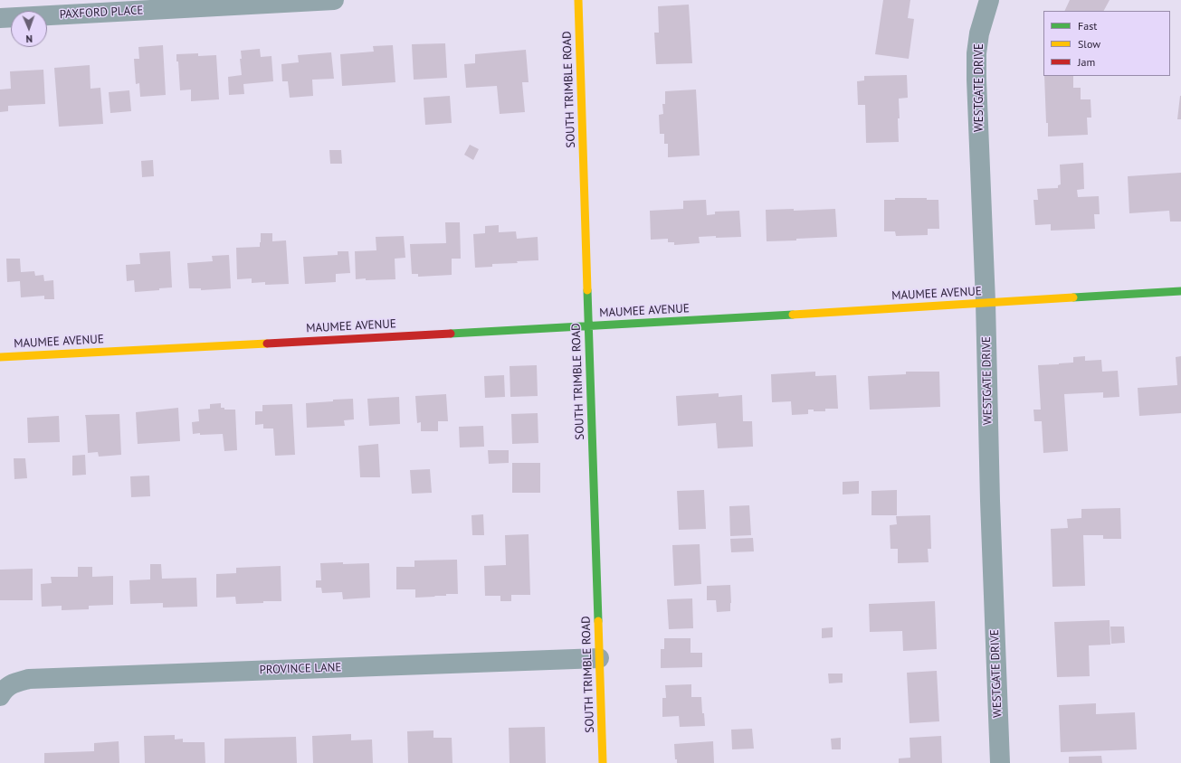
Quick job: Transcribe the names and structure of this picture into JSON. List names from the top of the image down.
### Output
{
  "streets": {
    "street": [
      "PAXFORD PLACE",
      "WESTGATE DRIVE",
      "SOUTH TRIMBLE ROAD",
      "MAUMEE AVENUE",
      "PROVINCE LANE"
    ]
  },
  "crossings": [
    ["WESTGATE DRIVE", "MAUMEE AVENUE"],
    ["SOUTH TRIMBLE ROAD", "MAUMEE AVENUE"],
    ["SOUTH TRIMBLE ROAD", "PROVINCE LANE"]
  ],
  "legend": ["Fast", "Slow", "Jam"],
  "north": "bottom"
}
